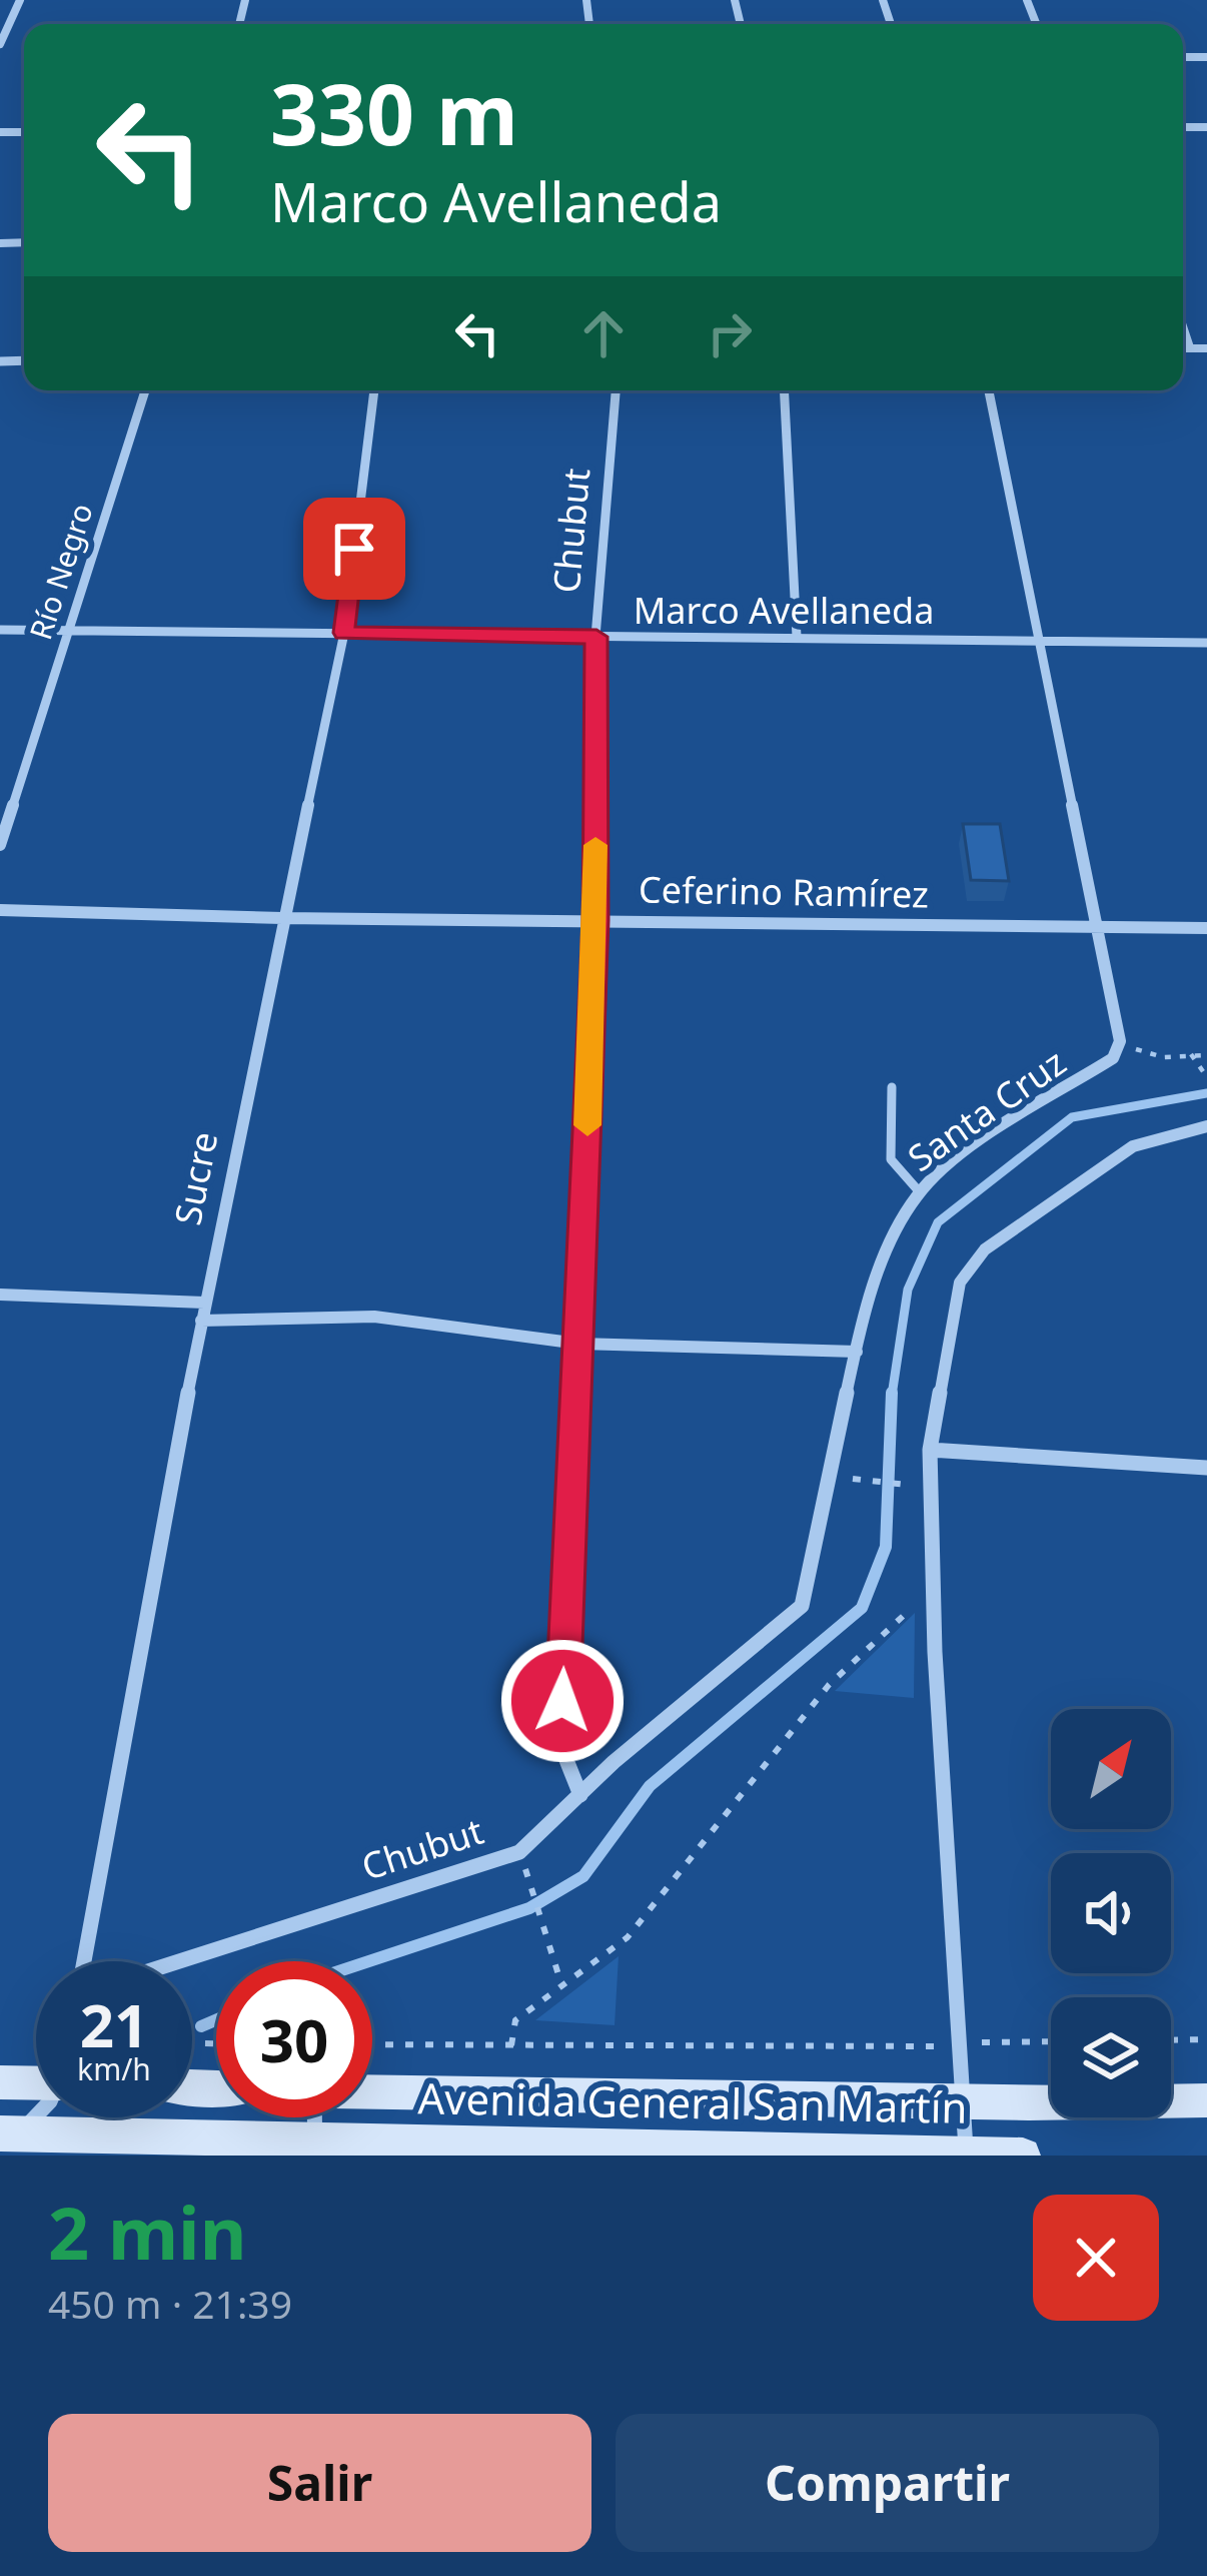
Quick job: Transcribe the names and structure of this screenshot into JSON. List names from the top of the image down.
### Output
{
  "streets": {
    "main road": ["Avenida General San Martín"],
    "street": [
      "Chubut",
      "Río Negro",
      "Marco Avellaneda",
      "Ceferino Ramírez",
      "Santa Cruz",
      "Sucre"
    ]
  },
  "crossings": [
    ["Chubut", "Marco Avellaneda"],
    ["Chubut", "Ceferino Ramírez"],
    ["Chubut", "Santa Cruz"],
    ["Río Negro", "Marco Avellaneda"],
    ["Marco Avellaneda", "Sucre"],
    ["Ceferino Ramírez", "Sucre"]
  ],
  "north": "top right",
  "page": {
    "turn": ["330 m", "Marco Avellaneda"],
    "speed": "21 km/h",
    "limit": "30",
    "heading": ["2 min", "450 m · 21:39"],
    "buttons": ["Salir", "Compartir"]
  }
}
